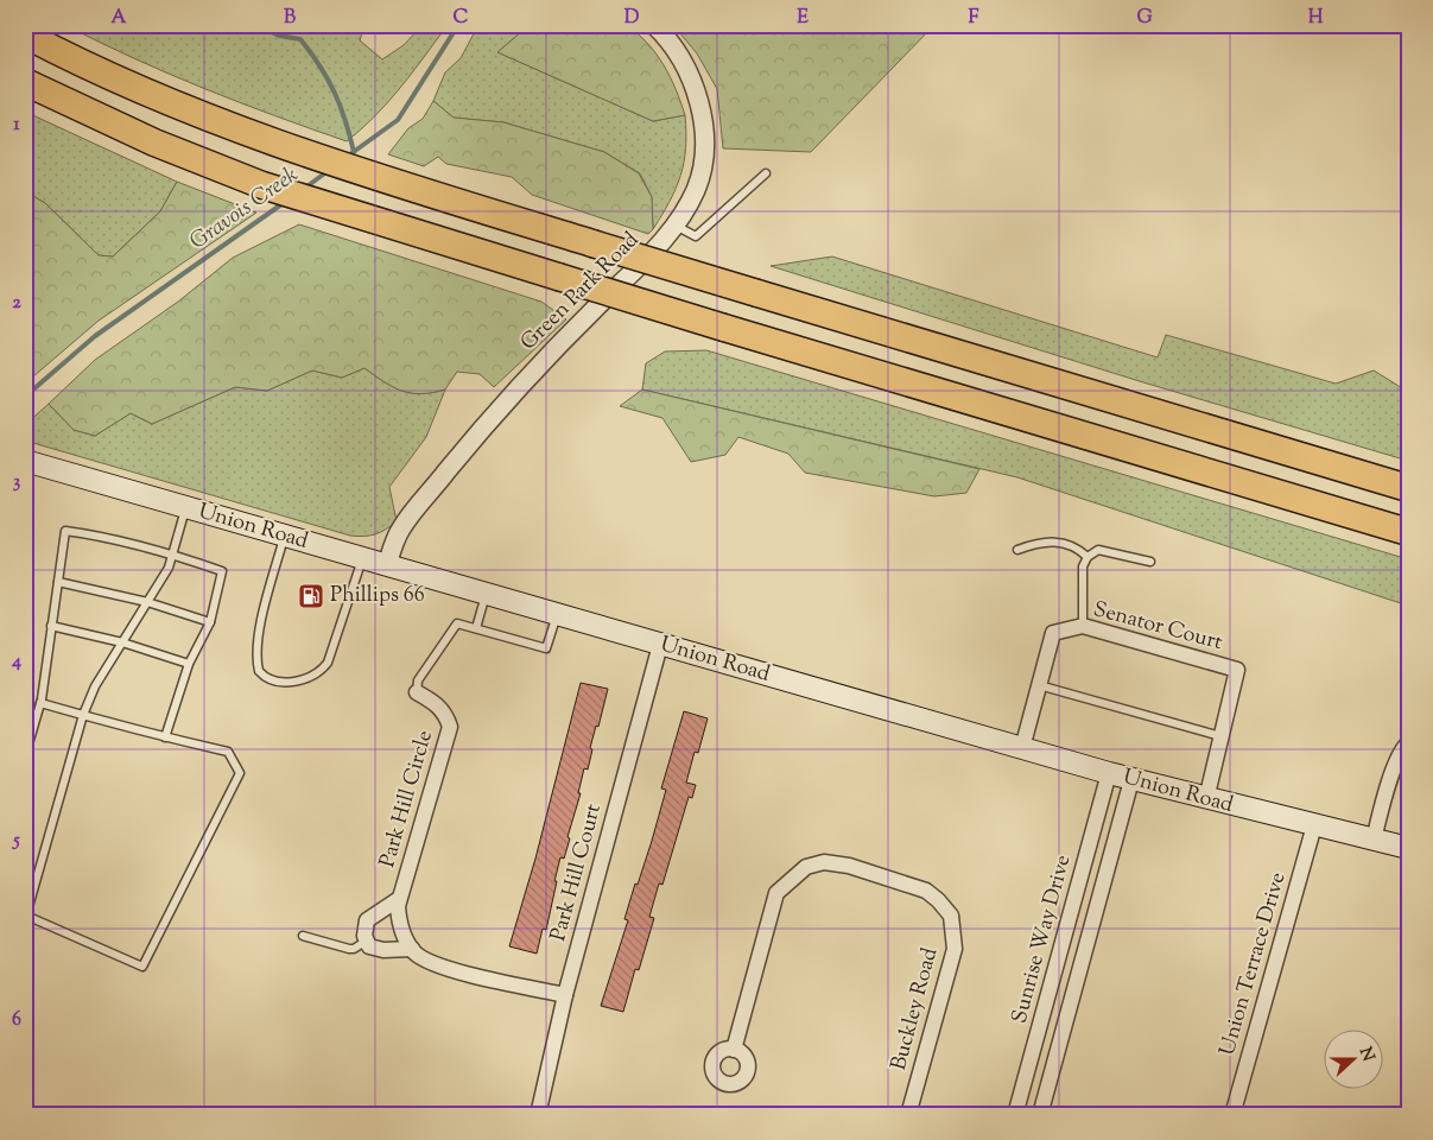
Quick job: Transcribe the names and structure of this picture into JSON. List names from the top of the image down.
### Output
{
  "streets": {
    "main road": ["Union Road"],
    "street": [
      "Green Park Road",
      "Senator Court",
      "Park Hill Circle",
      "Park Hill Court",
      "Sunrise Way Drive",
      "Union Terrace Drive",
      "Buckley Road"
    ]
  },
  "crossings": [
    ["Green Park Road", "Union Road"],
    ["Union Road", "Senator Court"],
    ["Union Road", "Park Hill Court"],
    ["Union Road", "Sunrise Way Drive"],
    ["Union Road", "Union Terrace Drive"],
    ["Park Hill Circle", "Park Hill Court"]
  ],
  "water": ["Gravois Creek"],
  "places": {
    "fuel station": ["Phillips 66"]
  },
  "north": "right",
  "grid": {
    "columns": [
      "A",
      "B",
      "C",
      "D",
      "E",
      "F",
      "G",
      "H"
    ],
    "rows": [
      "1",
      "2",
      "3",
      "4",
      "5",
      "6"
    ]
  }
}
